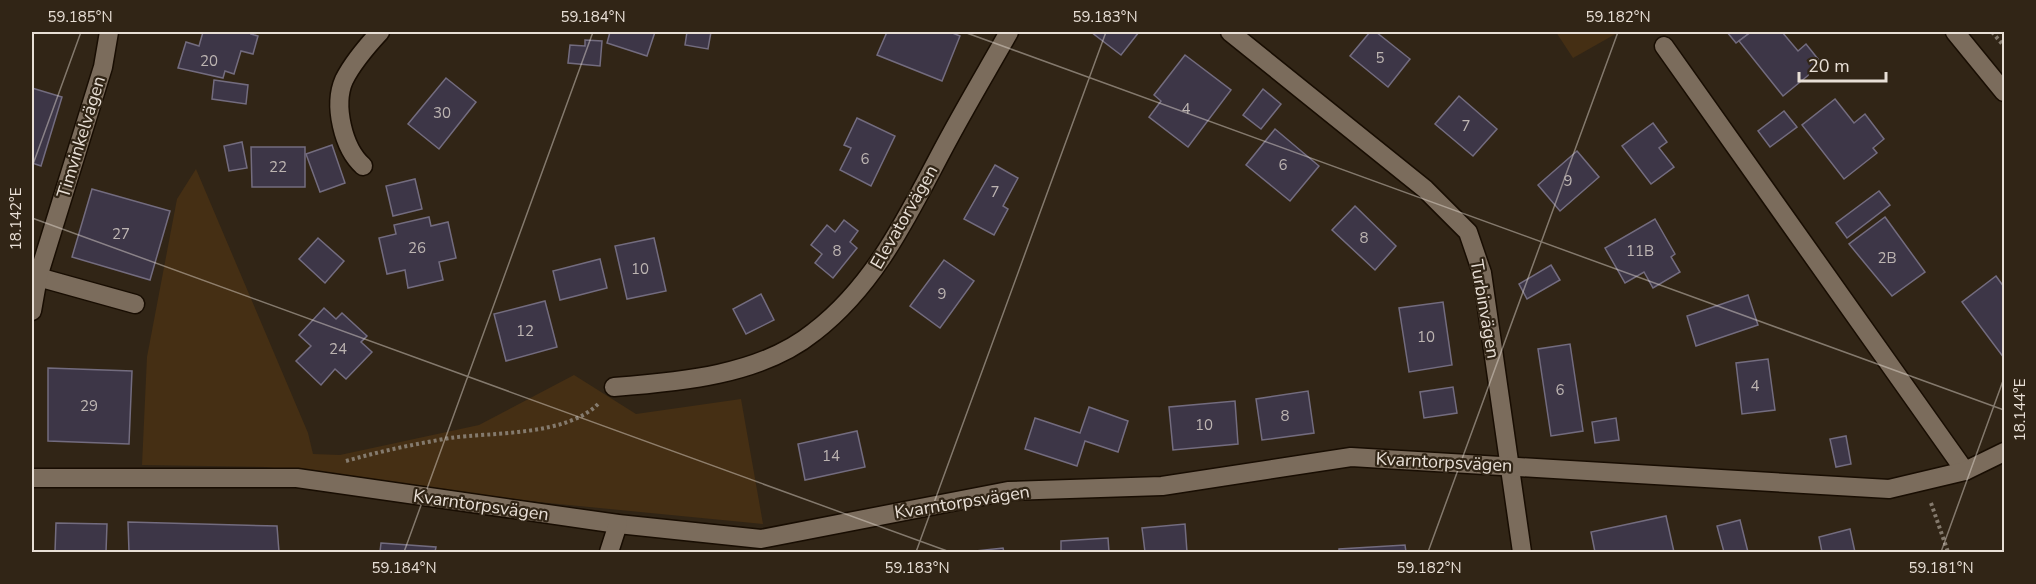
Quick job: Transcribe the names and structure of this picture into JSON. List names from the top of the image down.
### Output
{
  "streets": {
    "street": [
      "Timvinkelvägen",
      "Elevatorvägen",
      "Turbinvägen",
      "Kvarntorpsvägen"
    ]
  },
  "crossings": [
    ["Turbinvägen", "Kvarntorpsvägen"]
  ],
  "house_numbers": [
    "5",
    "20",
    "4",
    "30",
    "7",
    "6",
    "6",
    "22",
    "9",
    "7",
    "27",
    "8",
    "26",
    "8",
    "11B",
    "2B",
    "10",
    "9",
    "12",
    "10",
    "24",
    "4",
    "6",
    "29",
    "8",
    "10",
    "14"
  ],
  "scale_bar": "20 m",
  "coordinates": [
    "59.185°N",
    "59.184°N",
    "59.183°N",
    "59.182°N",
    "18.142°E",
    "18.144°E",
    "59.181°N"
  ]
}
